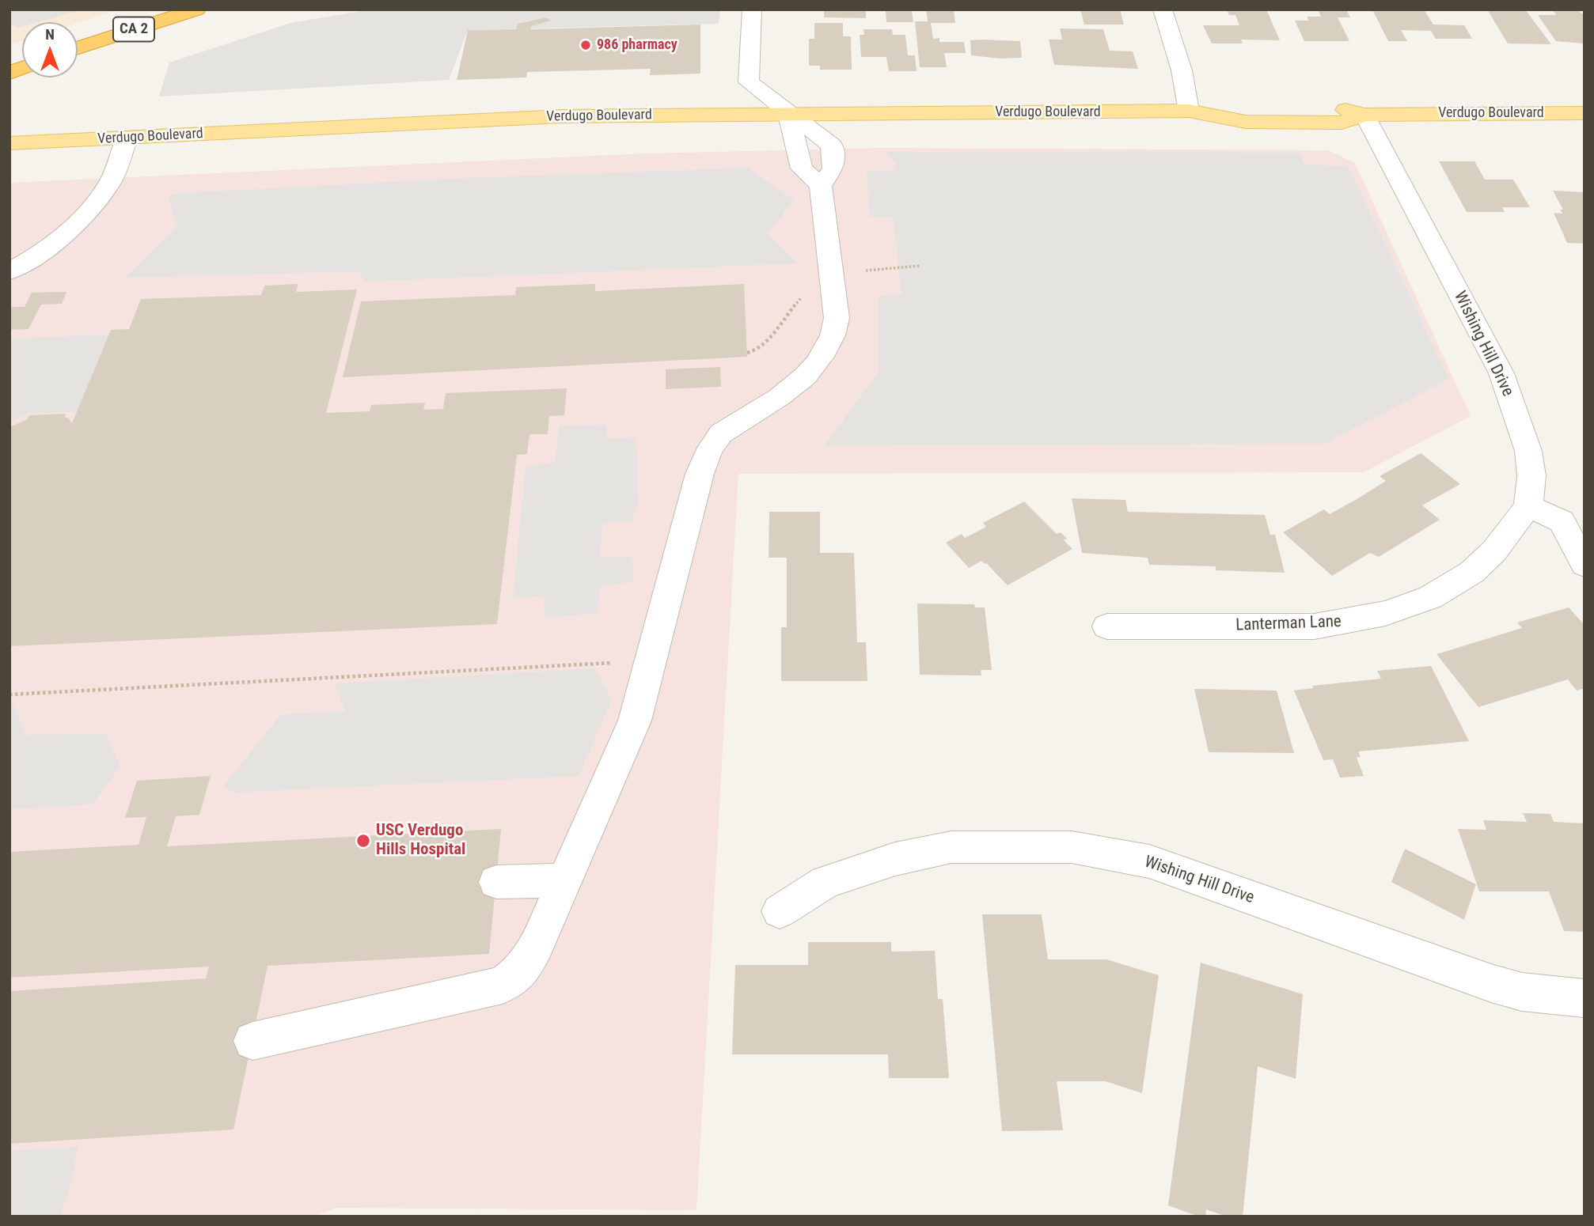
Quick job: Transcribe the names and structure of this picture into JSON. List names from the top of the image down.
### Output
{
  "streets": {
    "highway": ["CA 2"],
    "main road": ["Verdugo Boulevard"],
    "street": ["Wishing Hill Drive", "Lanterman Lane"]
  },
  "crossings": [
    ["Verdugo Boulevard", "Wishing Hill Drive"],
    ["Wishing Hill Drive", "Lanterman Lane"]
  ],
  "places": ["986 pharmacy", "USC Verdugo Hills Hospital"],
  "north": "top"
}
